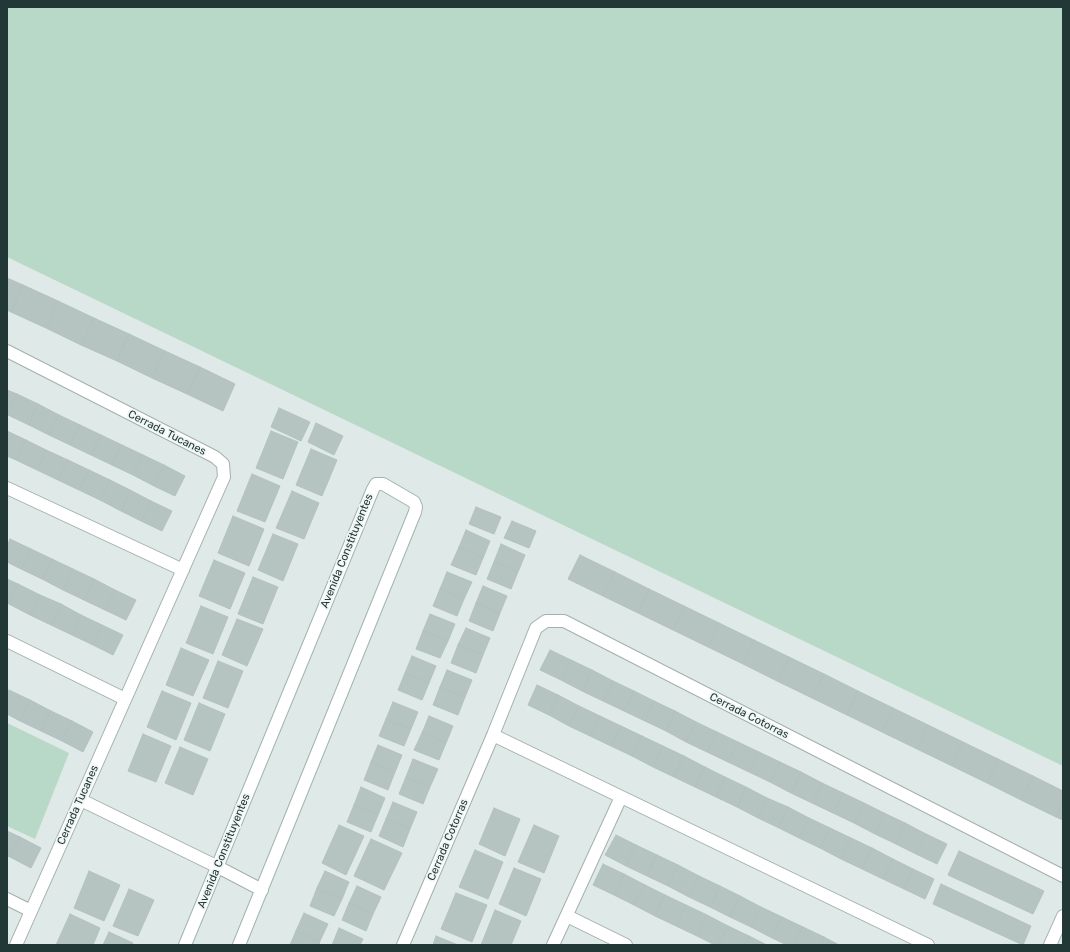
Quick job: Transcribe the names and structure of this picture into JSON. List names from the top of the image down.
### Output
{
  "streets": {
    "street": ["Cerrada Tucanes", "Avenida Constituyentes", "Cerrada Cotorras"]
  }
}
